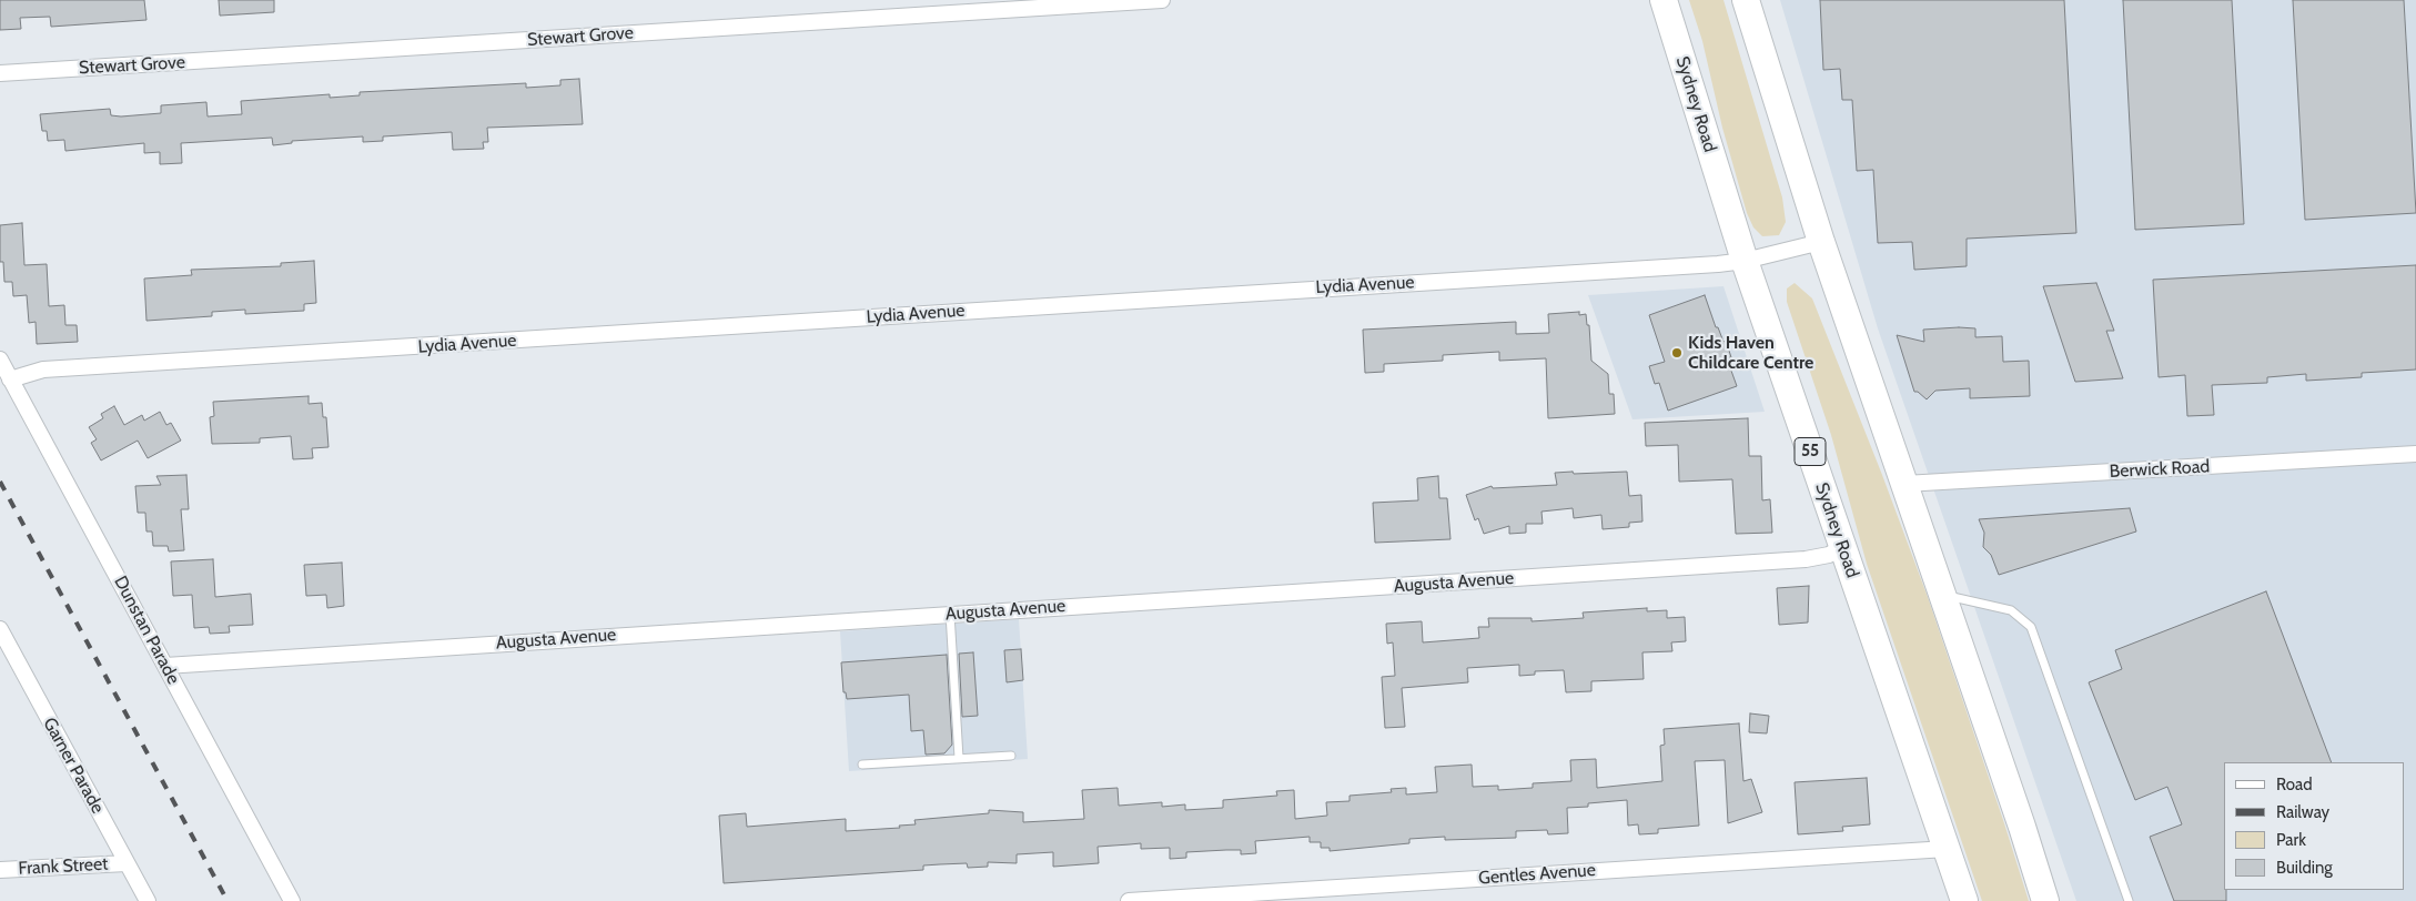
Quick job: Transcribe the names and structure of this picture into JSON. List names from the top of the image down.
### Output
{
  "streets": {
    "highway": ["Sydney Road", "55"],
    "street": [
      "Stewart Grove",
      "Lydia Avenue",
      "Berwick Road",
      "Augusta Avenue",
      "Dunstan Parade",
      "Garner Parade",
      "Frank Street",
      "Gentles Avenue"
    ]
  },
  "crossings": [
    ["Sydney Road", "Lydia Avenue"],
    ["Sydney Road", "Augusta Avenue"],
    ["Sydney Road", "Gentles Avenue"],
    ["Lydia Avenue", "Dunstan Parade"],
    ["Augusta Avenue", "Dunstan Parade"],
    ["Garner Parade", "Frank Street"]
  ],
  "places": ["Kids Haven Childcare Centre"],
  "legend": [
    "Road",
    "Railway",
    "Park",
    "Building"
  ]
}
